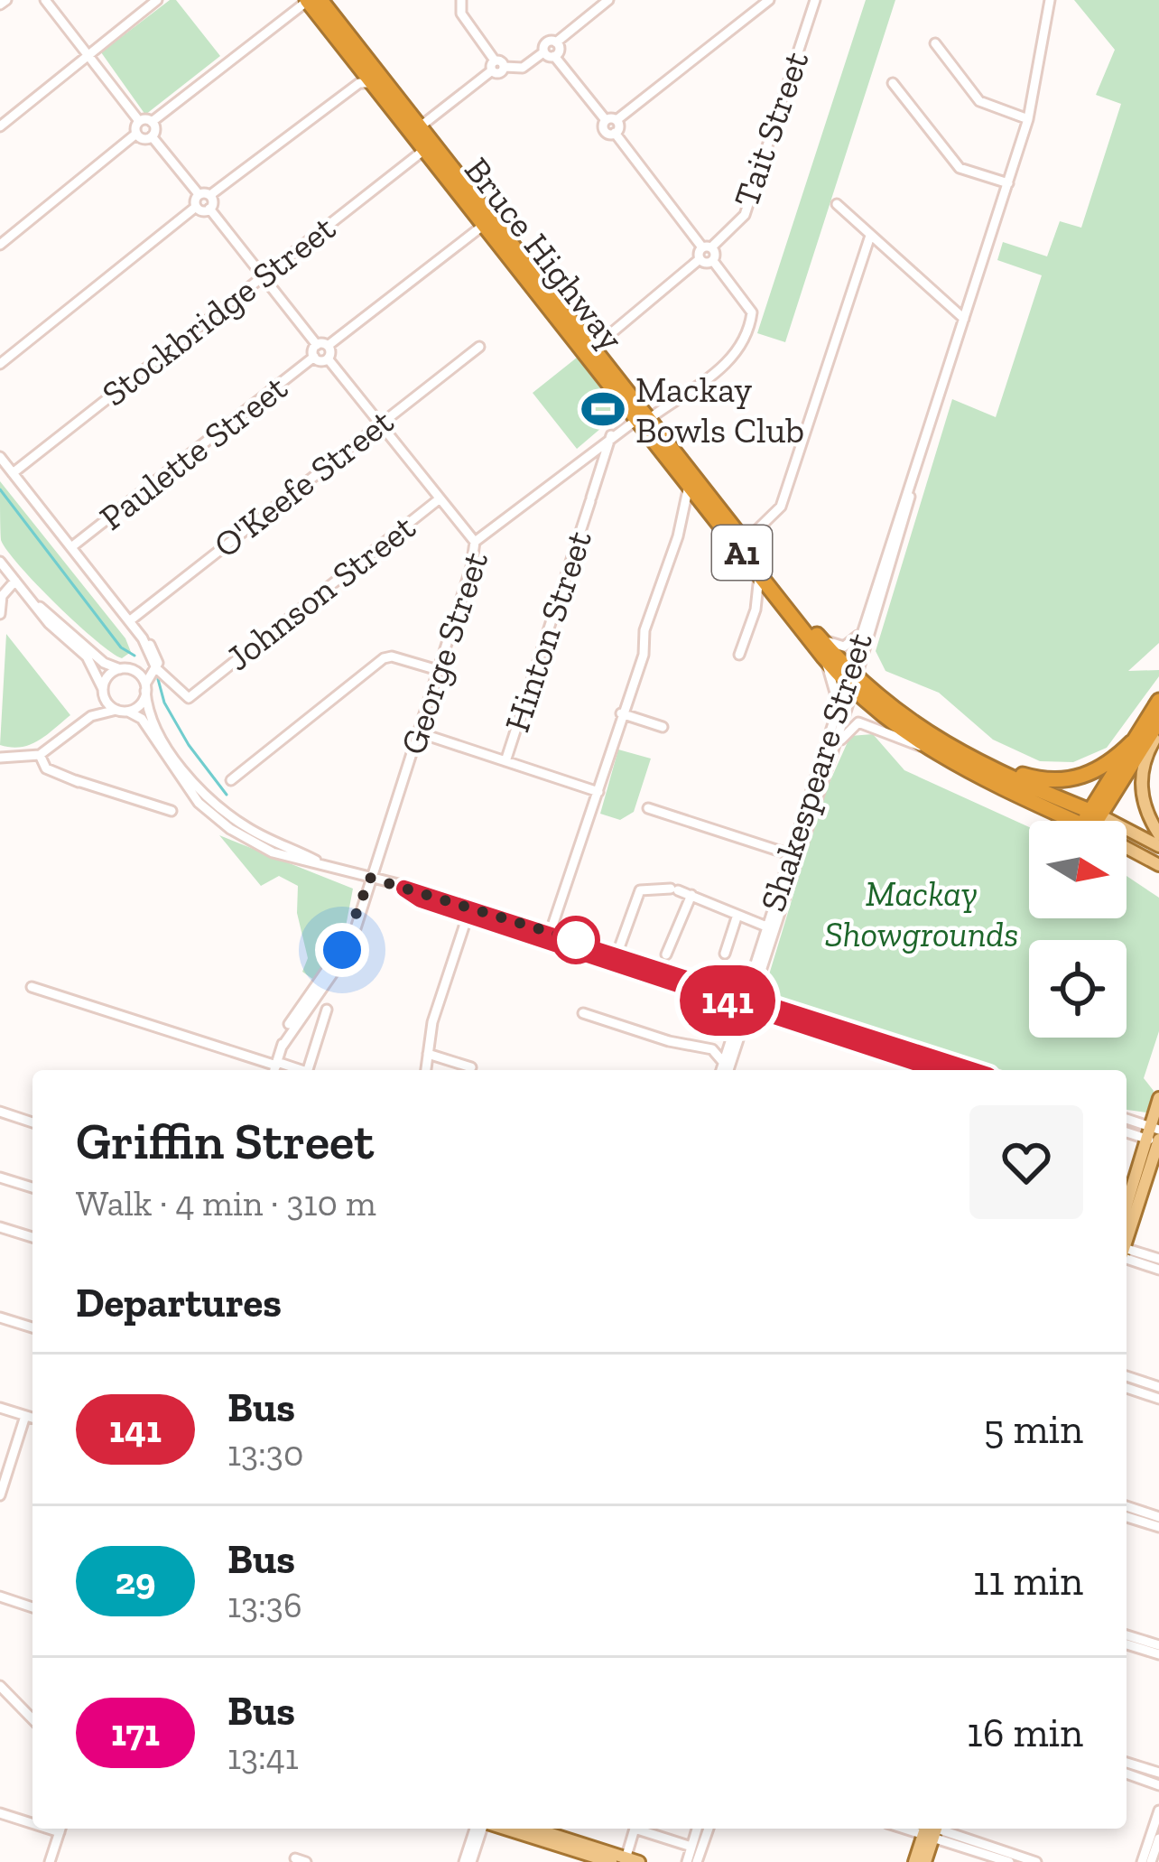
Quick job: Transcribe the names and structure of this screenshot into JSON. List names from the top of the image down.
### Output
{
  "streets": {
    "highway": ["Bruce Highway", "A1"],
    "street": [
      "Tait Street",
      "Stockbridge Street",
      "Paulette Street",
      "O'Keefe Street",
      "Johnson Street",
      "Hinton Street",
      "George Street",
      "Shakespeare Street"
    ]
  },
  "crossings": [
    ["Bruce Highway", "Stockbridge Street"],
    ["Bruce Highway", "A1"],
    ["Bruce Highway", "George Street"],
    ["Bruce Highway", "Shakespeare Street"],
    ["Hinton Street", "George Street"]
  ],
  "parks": ["Mackay Showgrounds"],
  "places": {
    "sports": ["Mackay Bowls Club"]
  },
  "lines": ["bus line 141"],
  "north": "right",
  "page": {
    "on_map": "141",
    "heading": [
      ["Griffin Street", "Walk · 4 min · 310 m"],
      "Departures"
    ],
    "list": [
      {
        "mark": "141",
        "name": "Bus",
        "note": "13:30",
        "value": "5 min"
      },
      {
        "mark": "29",
        "name": "Bus",
        "note": "13:36",
        "value": "11 min"
      },
      {
        "mark": "171",
        "name": "Bus",
        "note": "13:41",
        "value": "16 min"
      }
    ]
  }
}
